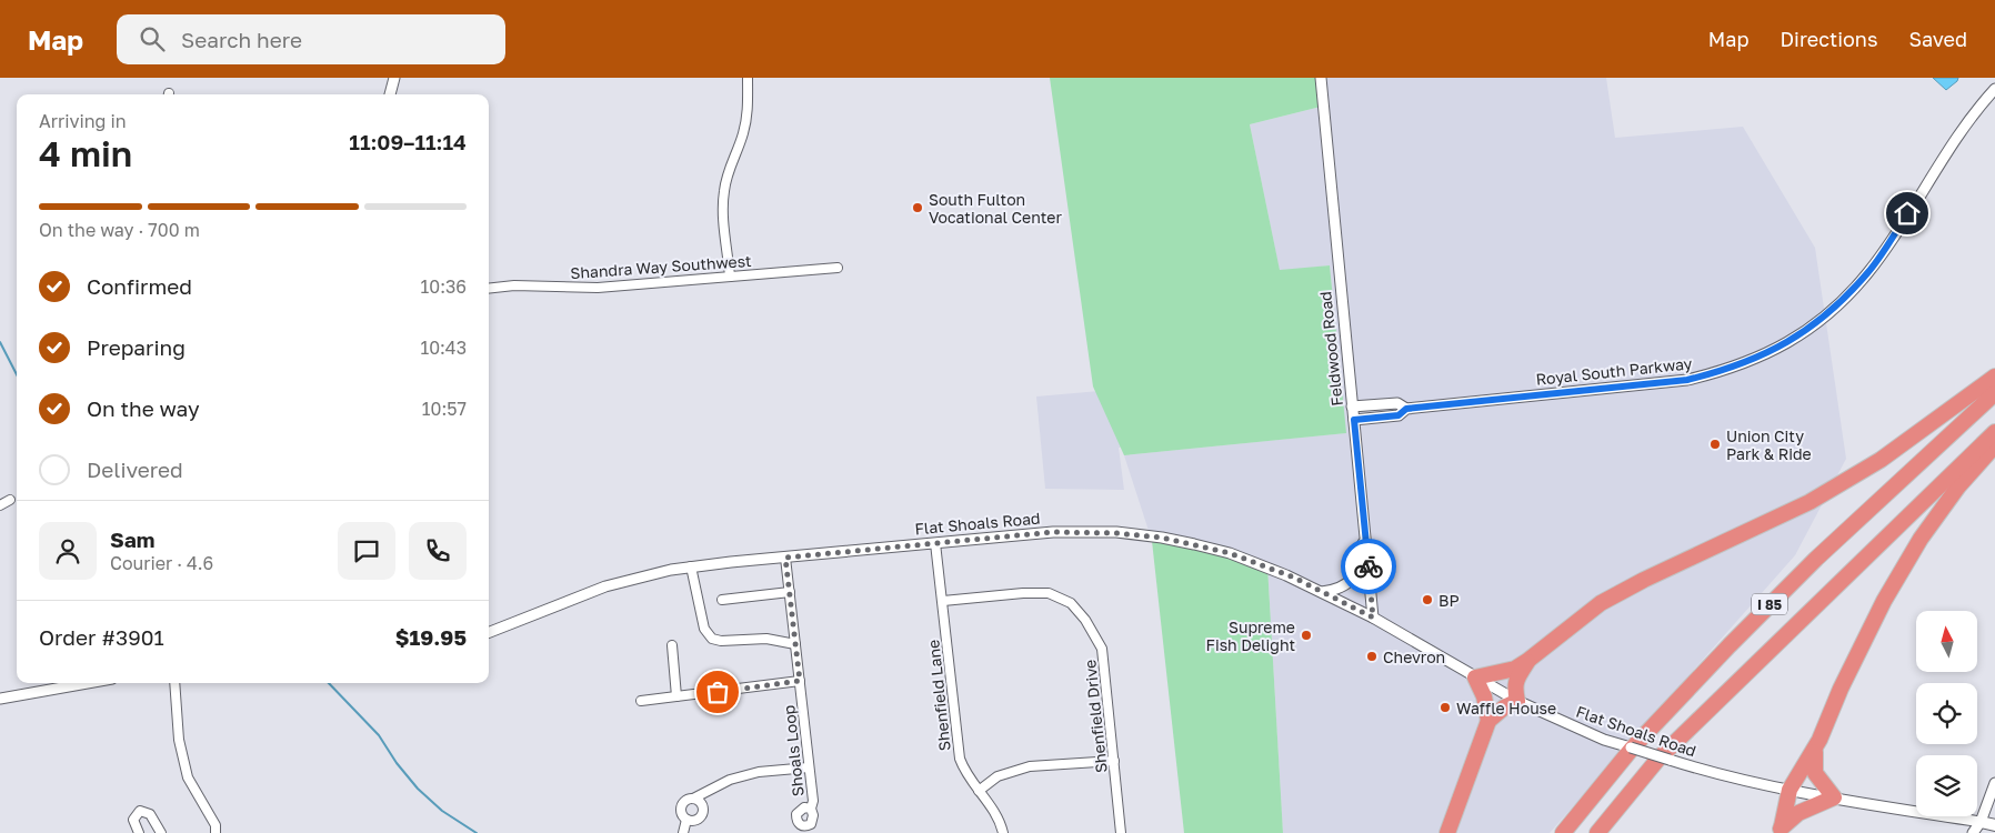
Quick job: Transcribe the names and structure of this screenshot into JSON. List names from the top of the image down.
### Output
{
  "streets": {
    "highway": ["I 85"],
    "main road": ["Flat Shoals Road"],
    "street": [
      "Shandra Way Southwest",
      "Feldwood Road",
      "Royal South Parkway",
      "Shenfield Lane",
      "Shenfield Drive",
      "Shoals Loop"
    ]
  },
  "crossings": [
    ["Feldwood Road", "Royal South Parkway"],
    ["Feldwood Road", "Flat Shoals Road"],
    ["Flat Shoals Road", "Shenfield Lane"],
    ["Flat Shoals Road", "Shoals Loop"],
    ["Shenfield Lane", "Shenfield Drive"]
  ],
  "places": [
    "South Fulton Vocational Center",
    "Union City Park & Ride",
    "BP",
    "Supreme Fish Delight",
    "Chevron",
    "Waffle House"
  ],
  "north": "top",
  "page": {
    "header": "Map",
    "search": "Search here",
    "nav": ["Map", "Directions", "Saved"],
    "heading": ["4 min", "Arriving in", "11:09–11:14"],
    "panel": [
      "Sam",
      "Courier · 4.6",
      "Order #3901",
      "$19.95"
    ],
    "bar": "On the way · 700 m",
    "list": [
      ["Confirmed", "10:36"],
      ["Preparing", "10:43"],
      ["On the way", "10:57"],
      "Delivered"
    ]
  }
}
